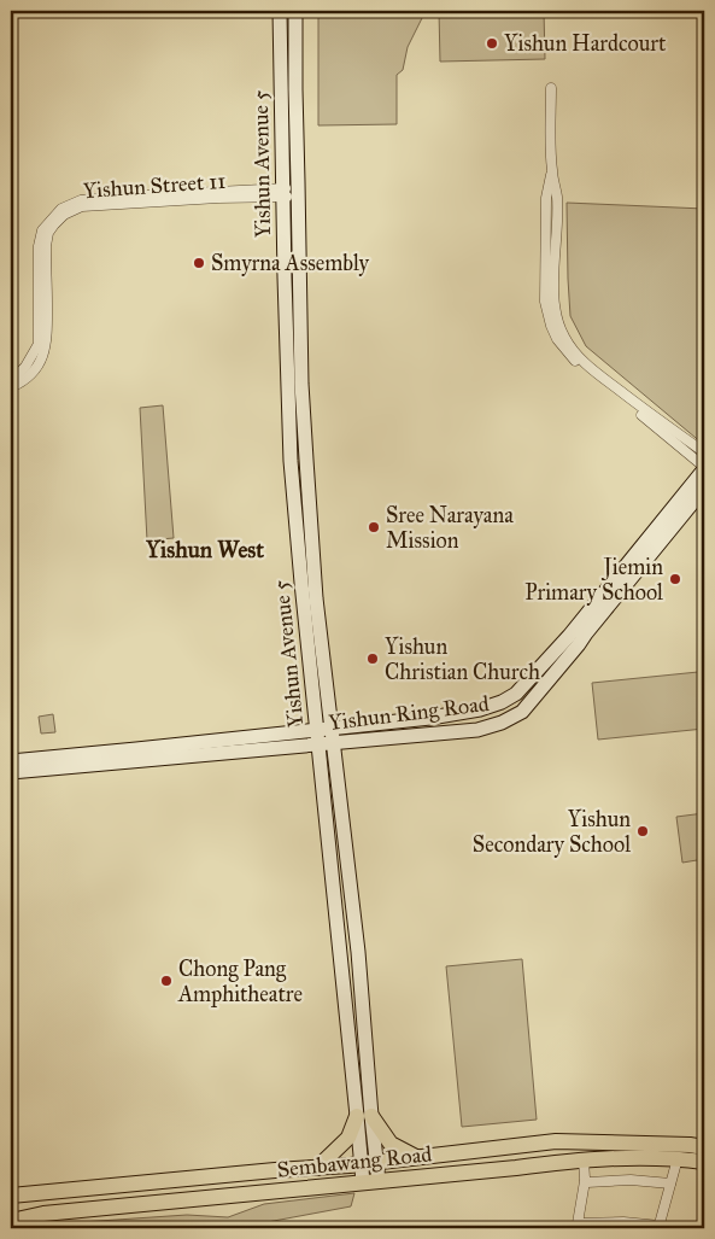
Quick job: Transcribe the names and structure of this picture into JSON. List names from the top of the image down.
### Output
{
  "streets": {
    "main road": ["Yishun Avenue 5", "Yishun Ring Road", "Sembawang Road"],
    "street": ["Yishun Street 11"]
  },
  "crossings": [
    ["Yishun Avenue 5", "Yishun Street 11"],
    ["Yishun Avenue 5", "Yishun Ring Road"],
    ["Yishun Avenue 5", "Sembawang Road"]
  ],
  "districts": ["Yishun West"],
  "places": [
    "Yishun Hardcourt",
    "Smyrna Assembly",
    "Sree Narayana Mission",
    "Jiemin Primary School",
    "Yishun Christian Church",
    "Yishun Secondary School",
    "Chong Pang Amphitheatre"
  ]
}
